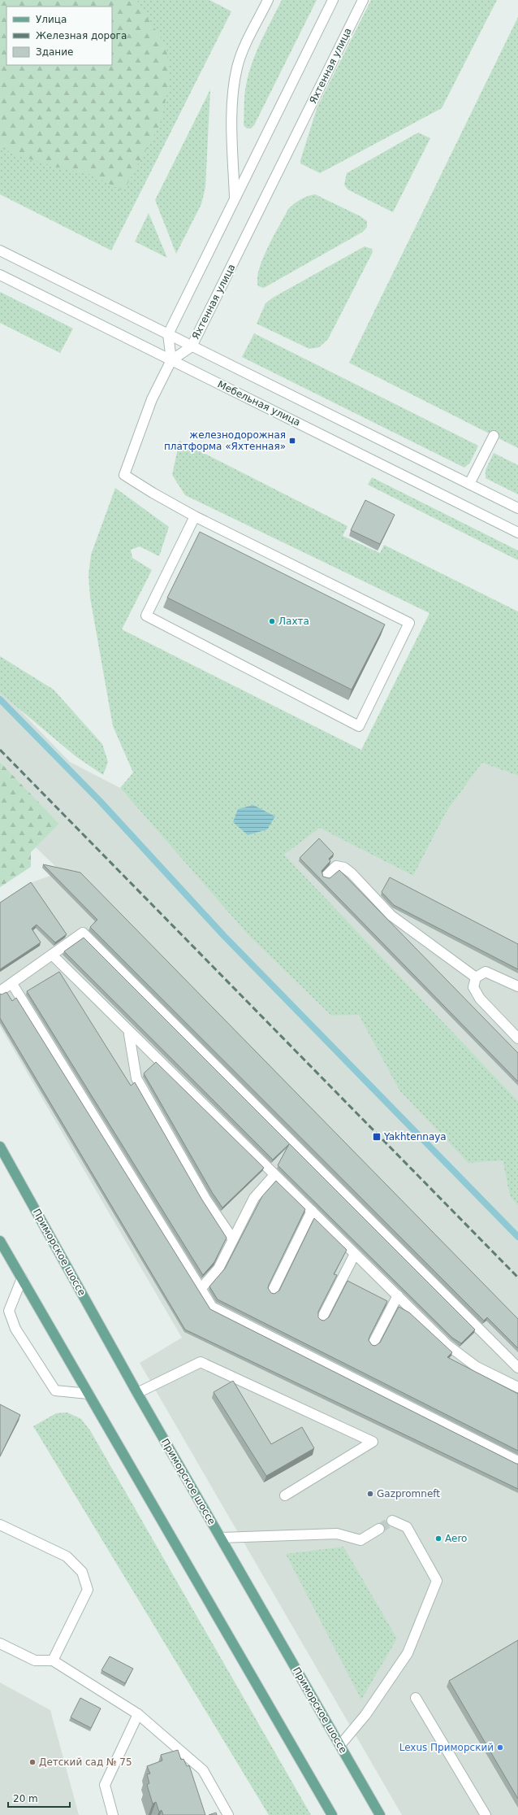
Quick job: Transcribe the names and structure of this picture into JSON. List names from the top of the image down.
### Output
{
  "streets": {
    "main road": ["Приморское шоссе"],
    "street": ["Яхтенная улица", "Мебельная улица"]
  },
  "crossings": [
    ["Яхтенная улица", "Мебельная улица"]
  ],
  "places": {
    "transit": ["железнодорожная платформа «Яхтенная»", "Yakhtennaya"],
    "other": [
      "Лахта",
      "Gazpromneft",
      "Aero",
      "Lexus Приморский",
      "Детский сад № 75"
    ]
  },
  "legend": ["Улица", "Железная дорога", "Здание"],
  "scale_bar": "20 m"
}
